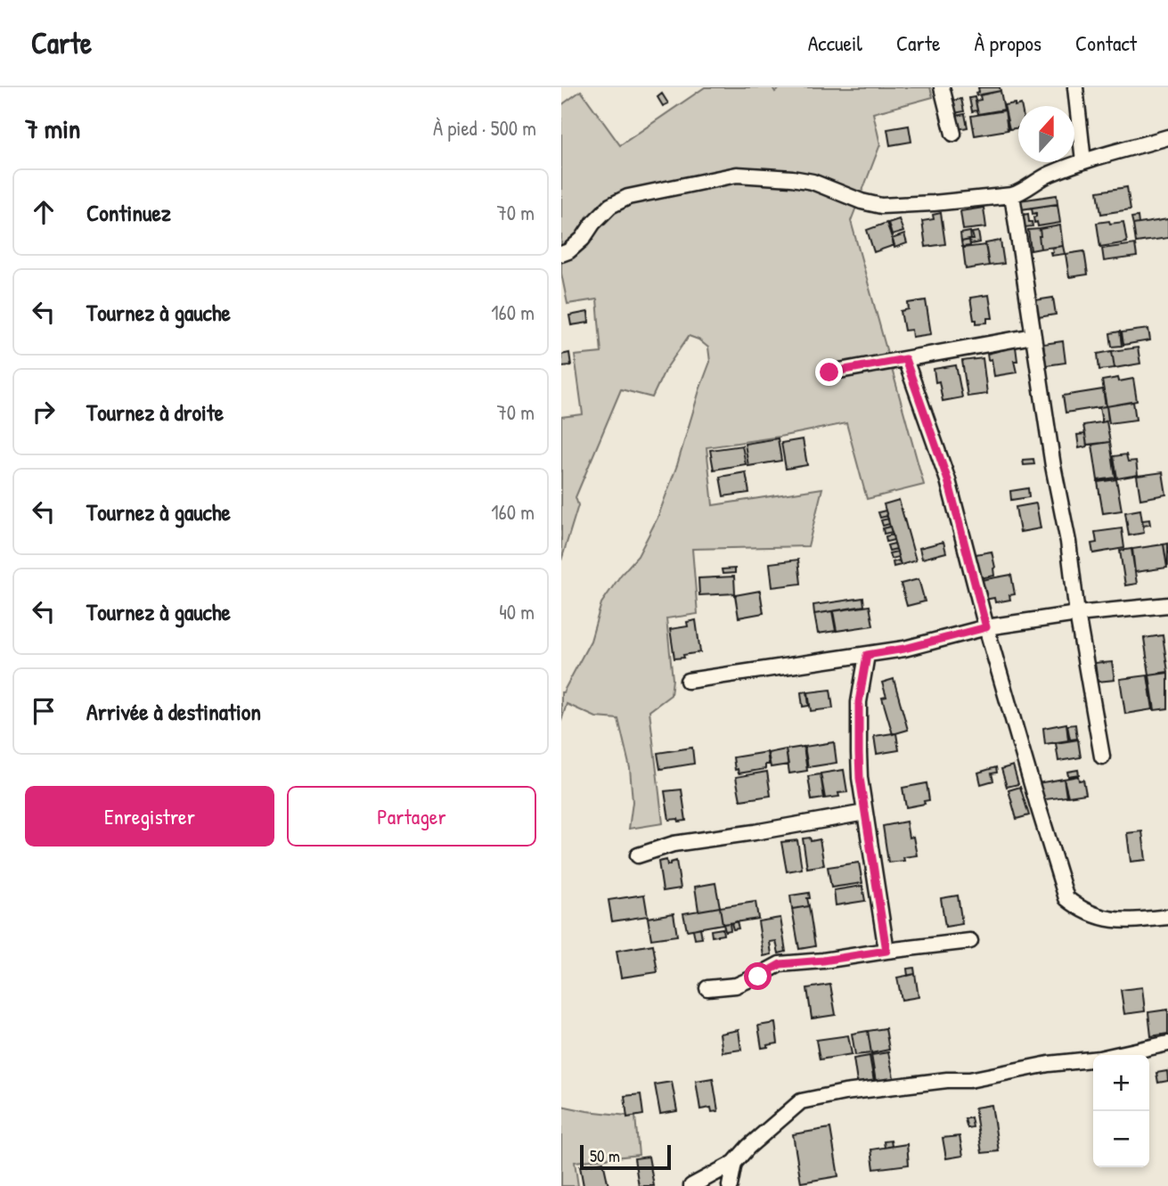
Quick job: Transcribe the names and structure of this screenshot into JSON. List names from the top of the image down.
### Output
{
  "scale_bar": "50 m",
  "north": "top",
  "page": {
    "header": "Carte",
    "nav": [
      "Accueil",
      "Carte",
      "À propos",
      "Contact"
    ],
    "heading": ["7 min", "À pied · 500 m"],
    "list": [
      ["Continuez", "70 m"],
      ["Tournez à gauche", "160 m"],
      ["Tournez à droite", "70 m"],
      ["Tournez à gauche", "160 m"],
      ["Tournez à gauche", "40 m"],
      "Arrivée à destination"
    ],
    "buttons": ["Enregistrer", "Partager"],
    "map_buttons": ["+", "−"],
    "scale": "50 m"
  }
}
